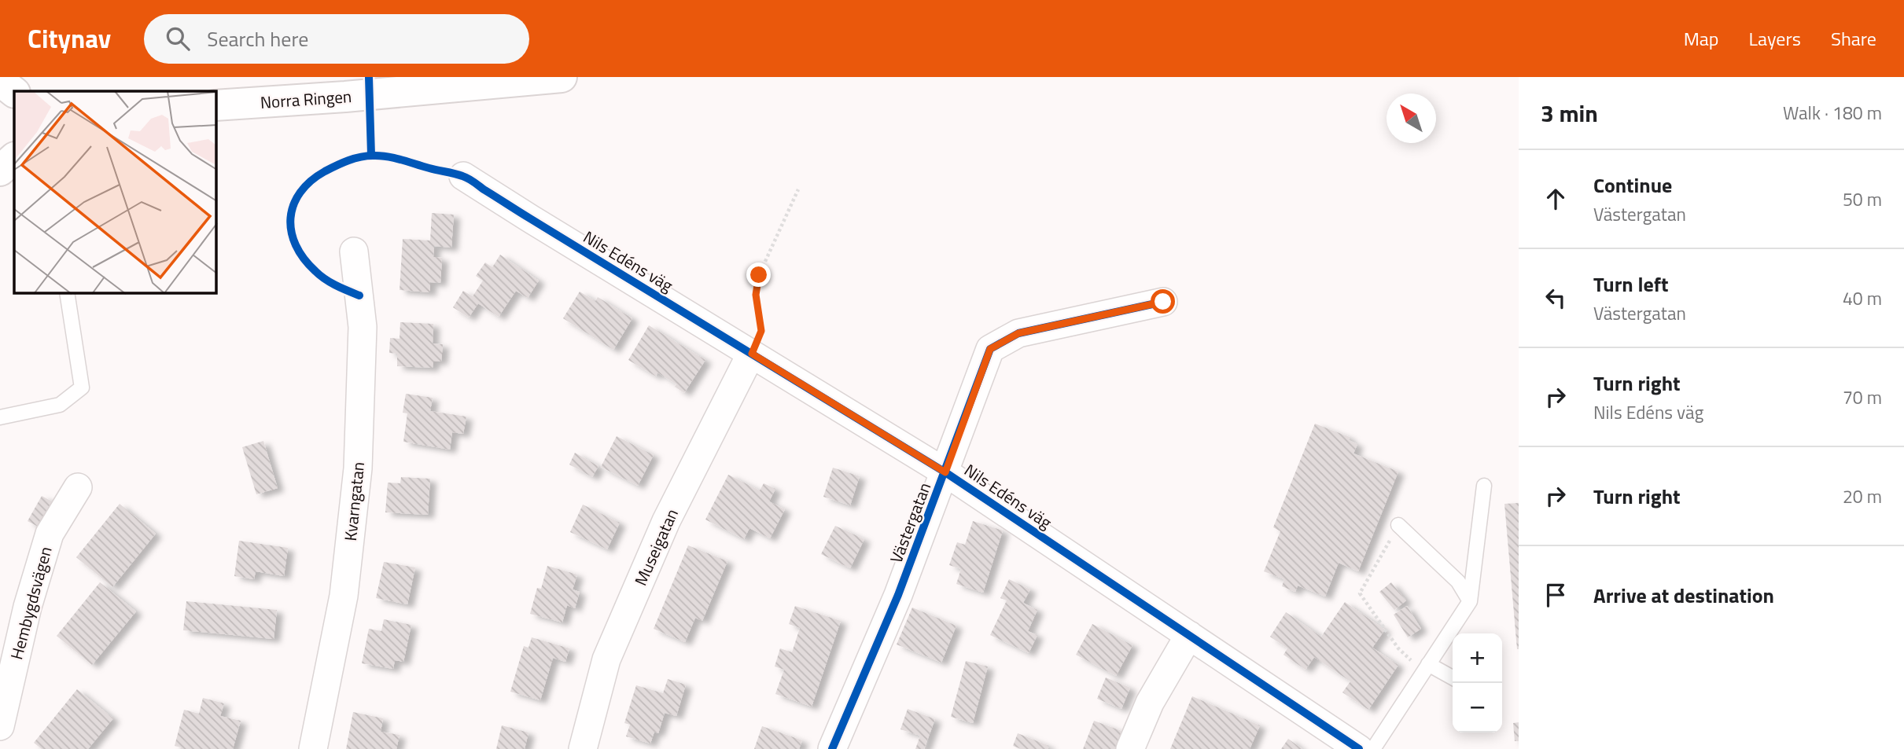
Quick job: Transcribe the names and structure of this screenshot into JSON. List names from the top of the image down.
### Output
{
  "streets": {
    "street": [
      "Norra Ringen",
      "Nils Edéns väg",
      "Kvarngatan",
      "Västergatan",
      "Museigatan",
      "Hembygdsvägen"
    ]
  },
  "crossings": [
    ["Nils Edéns väg", "Västergatan"],
    ["Nils Edéns väg", "Museigatan"]
  ],
  "north": "top left",
  "page": {
    "header": "Citynav",
    "search": "Search here",
    "nav": ["Map", "Layers", "Share"],
    "heading": ["3 min", "Walk · 180 m"],
    "list": [
      ["Continue", "Västergatan", "50 m"],
      ["Turn left", "Västergatan", "40 m"],
      ["Turn right", "Nils Edéns väg", "70 m"],
      ["Turn right", "20 m"],
      "Arrive at destination"
    ],
    "map_buttons": ["+", "−"]
  }
}
